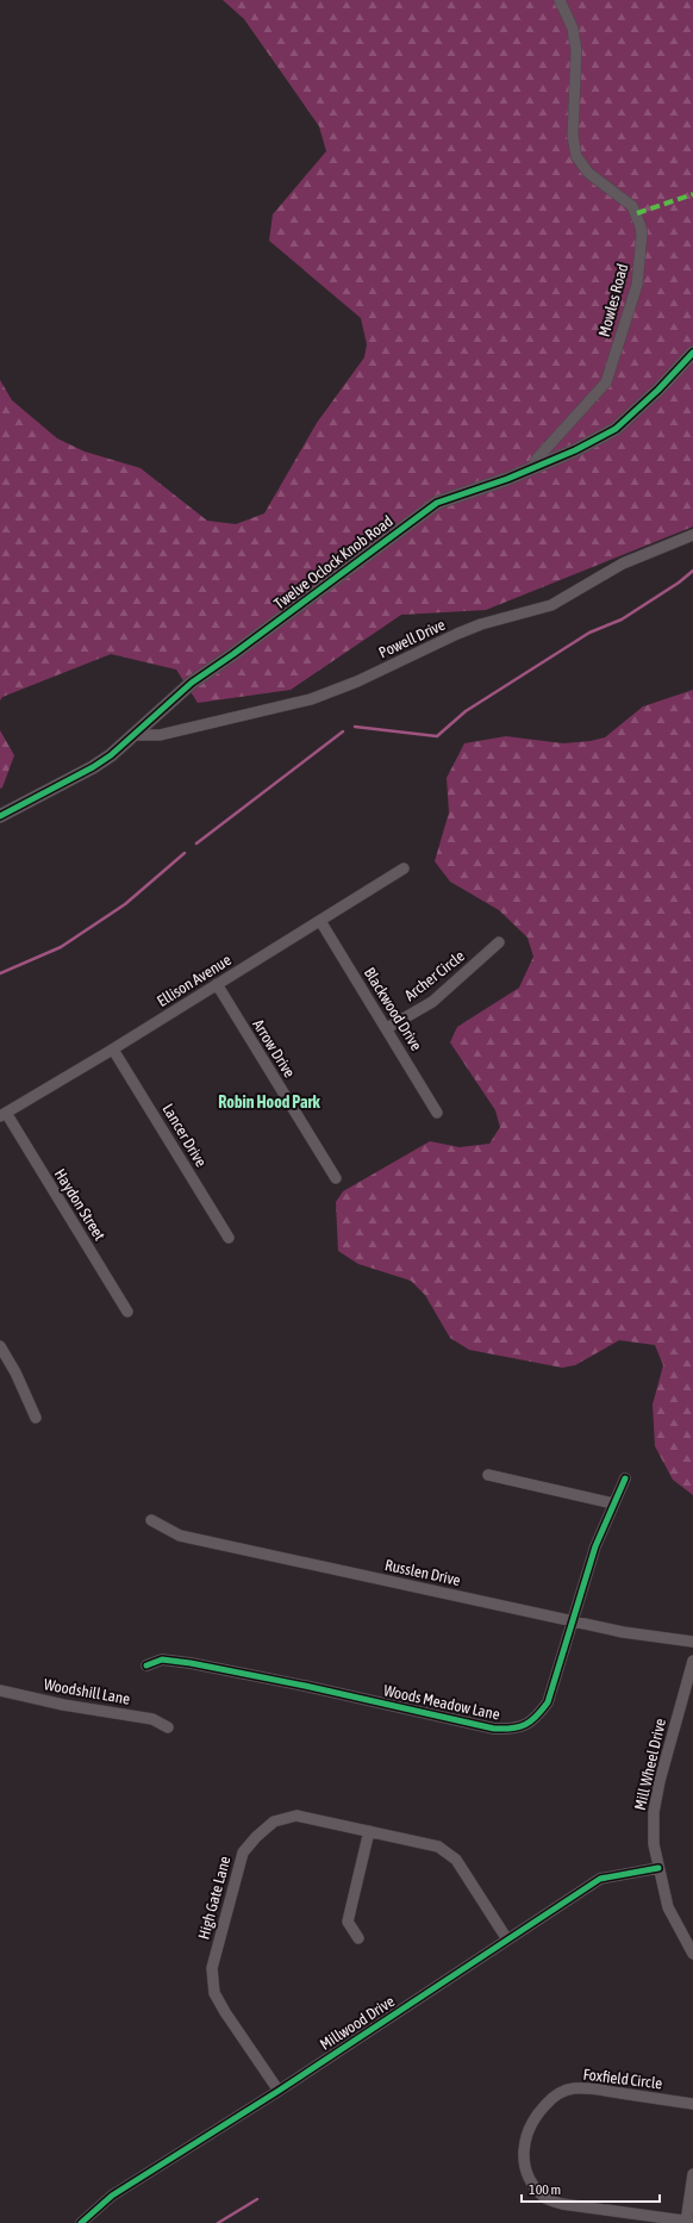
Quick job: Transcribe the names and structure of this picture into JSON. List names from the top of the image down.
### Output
{
  "streets": {
    "street": [
      "Mowles Road",
      "Twelve Oclock Knob Road",
      "Powell Drive",
      "Archer Circle",
      "Ellison Avenue",
      "Blackwood Drive",
      "Arrow Drive",
      "Lancer Drive",
      "Haydon Street",
      "Russlen Drive",
      "Woodshill Lane",
      "Woods Meadow Lane",
      "Mill Wheel Drive",
      "High Gate Lane",
      "Millwood Drive",
      "Foxfield Circle"
    ]
  },
  "crossings": [
    ["Mowles Road", "Twelve Oclock Knob Road"],
    ["Twelve Oclock Knob Road", "Powell Drive"],
    ["Archer Circle", "Blackwood Drive"],
    ["Ellison Avenue", "Blackwood Drive"],
    ["Ellison Avenue", "Arrow Drive"],
    ["Ellison Avenue", "Lancer Drive"],
    ["Ellison Avenue", "Haydon Street"],
    ["Russlen Drive", "Woods Meadow Lane"],
    ["Mill Wheel Drive", "Millwood Drive"],
    ["High Gate Lane", "Millwood Drive"]
  ],
  "districts": ["Robin Hood Park"],
  "scale_bar": "100 m"
}
